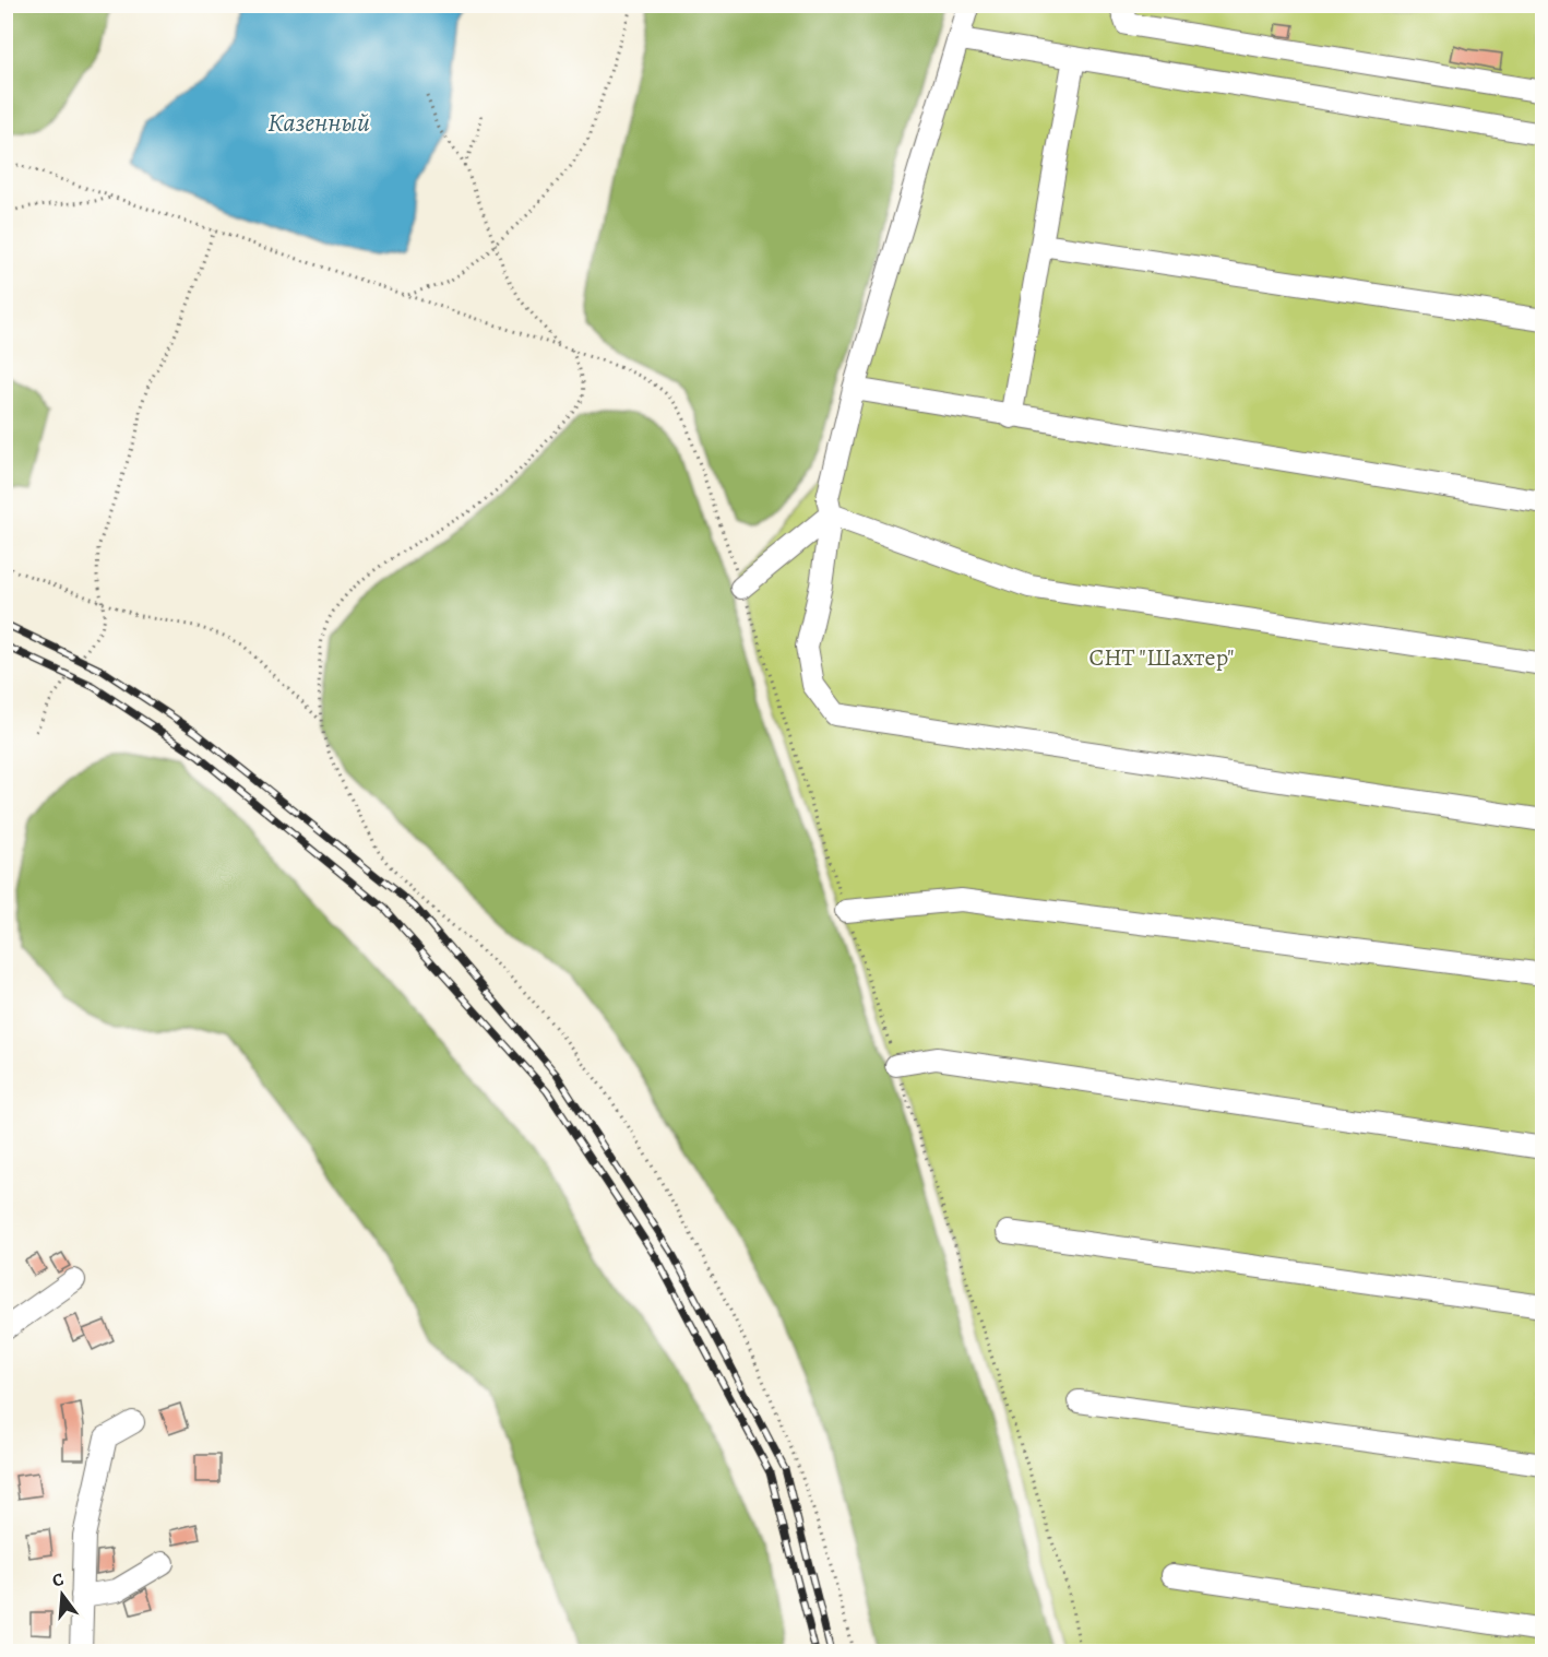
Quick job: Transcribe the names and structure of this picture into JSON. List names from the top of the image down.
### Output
{
  "water": ["Казенный"],
  "parks": ["СНТ \"Шахтер\""],
  "north": "top"
}
